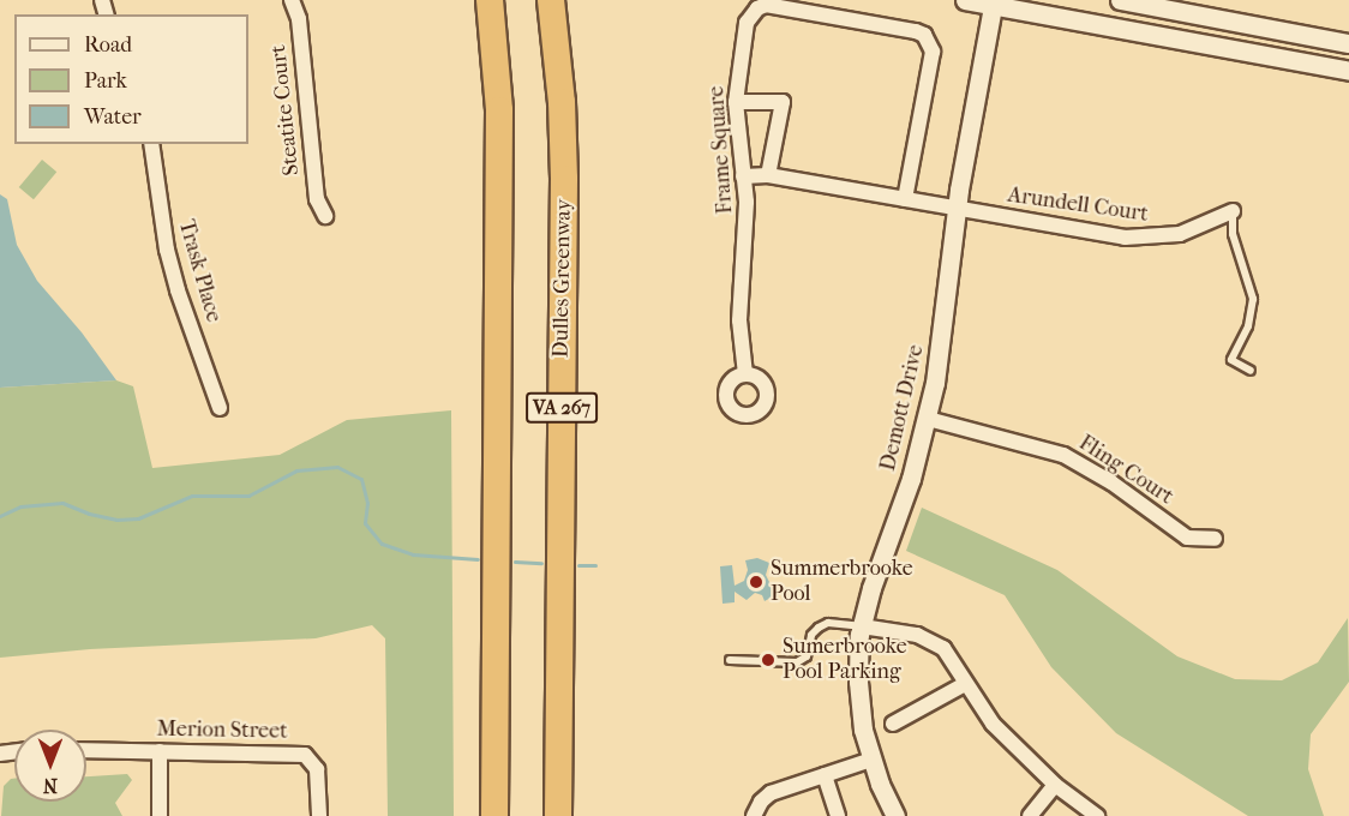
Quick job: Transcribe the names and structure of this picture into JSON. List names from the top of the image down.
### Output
{
  "streets": {
    "highway": ["Dulles Greenway", "VA 267"],
    "street": [
      "Steatite Court",
      "Frame Square",
      "Arundell Court",
      "Trask Place",
      "Demott Drive",
      "Fling Court",
      "Merion Street"
    ]
  },
  "crossings": [
    ["Frame Square", "Arundell Court"],
    ["Arundell Court", "Demott Drive"],
    ["Demott Drive", "Fling Court"]
  ],
  "places": ["Summerbrooke Pool", "Sumerbrooke Pool Parking"],
  "legend": ["Road", "Park", "Water"],
  "north": "bottom"
}
